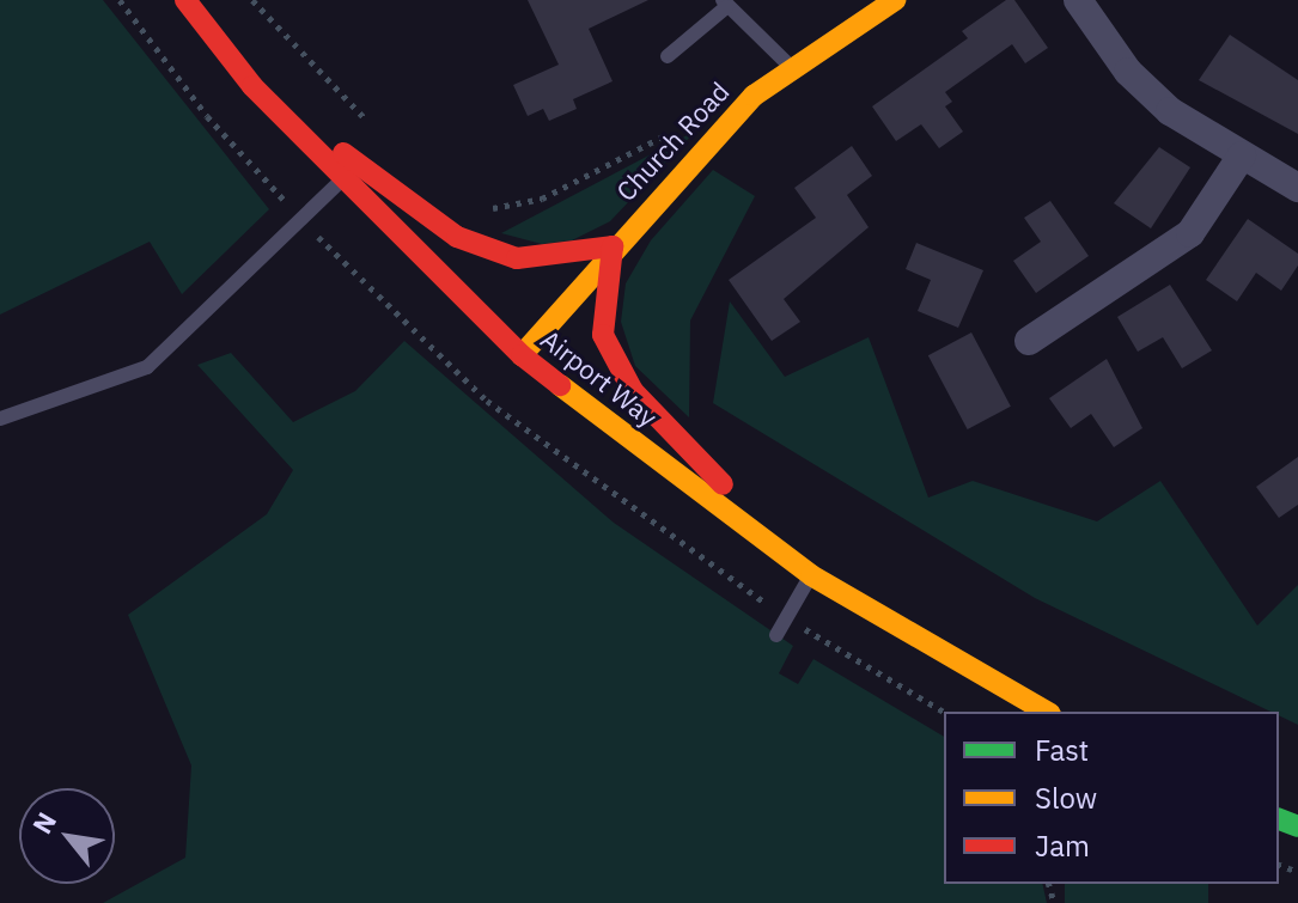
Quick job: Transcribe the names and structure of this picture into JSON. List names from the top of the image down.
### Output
{
  "streets": {
    "street": ["Church Road", "Airport Way"]
  },
  "crossings": [
    ["Church Road", "Airport Way"]
  ],
  "legend": ["Fast", "Slow", "Jam"],
  "north": "top left"
}
